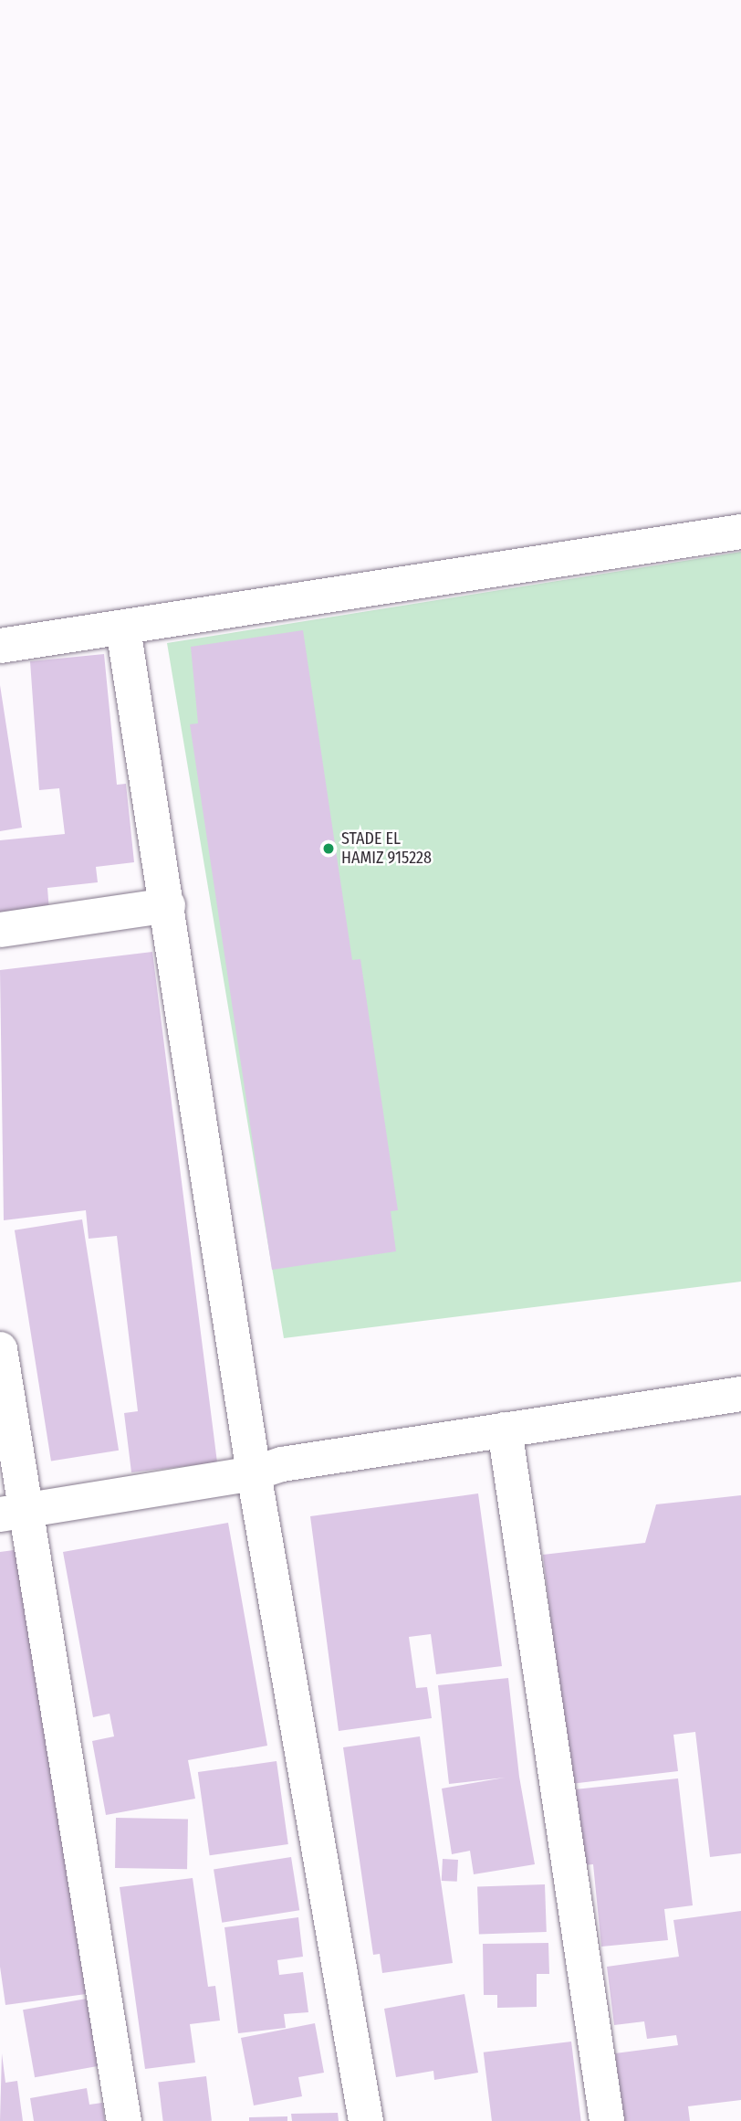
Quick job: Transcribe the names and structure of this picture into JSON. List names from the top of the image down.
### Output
{
  "places": ["STADE EL HAMIZ 915228"]
}
